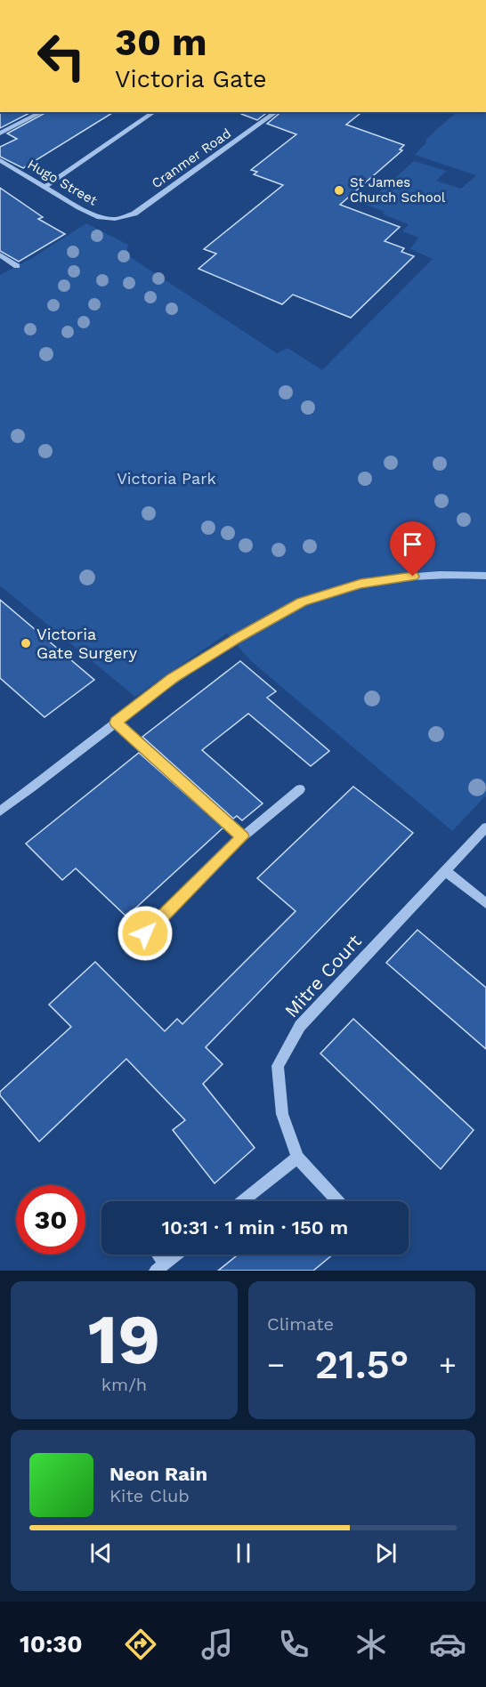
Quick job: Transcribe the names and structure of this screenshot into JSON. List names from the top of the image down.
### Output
{
  "streets": {
    "street": ["Cranmer Road", "Hugo Street", "Mitre Court"]
  },
  "crossings": [
    ["Cranmer Road", "Hugo Street"]
  ],
  "parks": ["Victoria Park"],
  "places": ["St James Church School", "Victoria Gate Surgery"],
  "page": {
    "turn": ["30 m", "Victoria Gate"],
    "limit": "30",
    "trip": "10:31 · 1 min · 150 m",
    "tile": [
      ["19", "km/h"],
      "Climate"
    ],
    "heat": ["−", "21.5°", "+"],
    "song": ["Neon Rain", "Kite Club"],
    "tabs": "10:30"
  }
}
